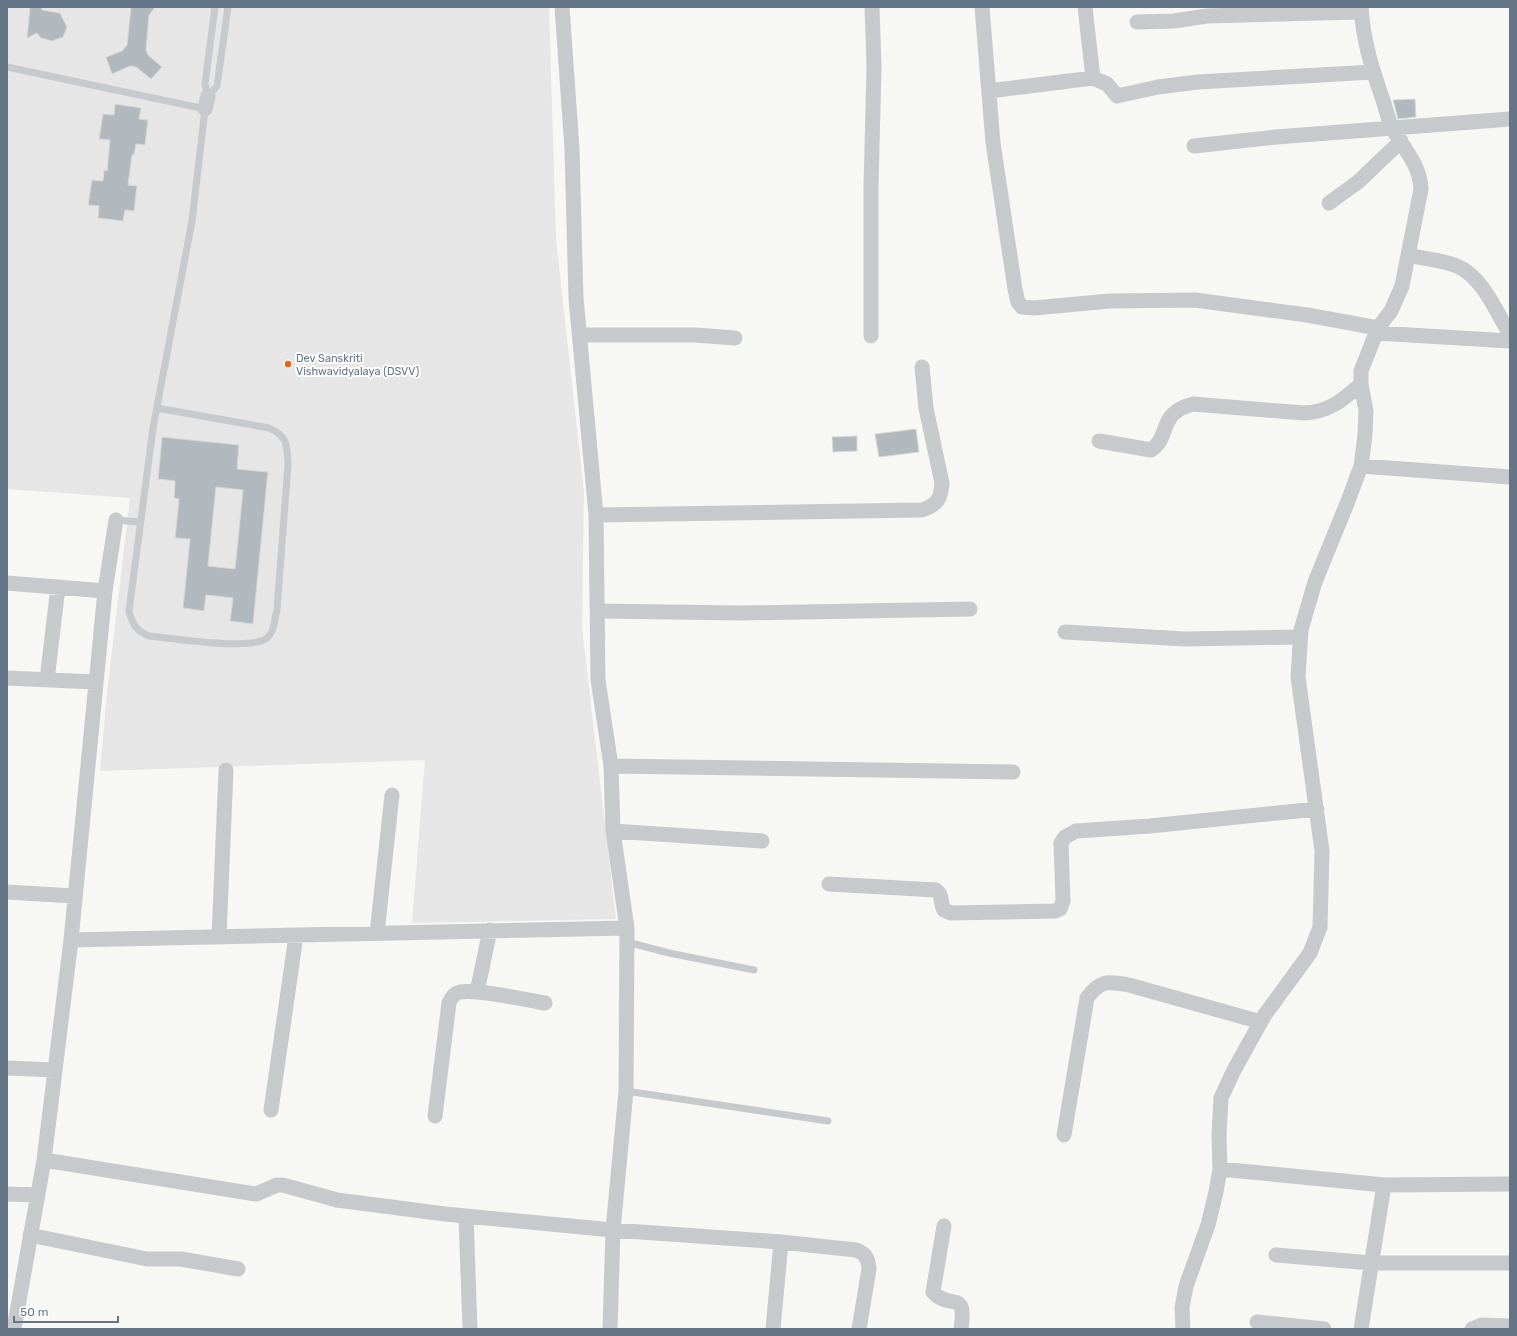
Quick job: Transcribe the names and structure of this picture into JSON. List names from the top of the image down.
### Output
{
  "places": ["Dev Sanskriti Vishwavidyalaya (DSVV)"],
  "scale_bar": "50 m"
}
